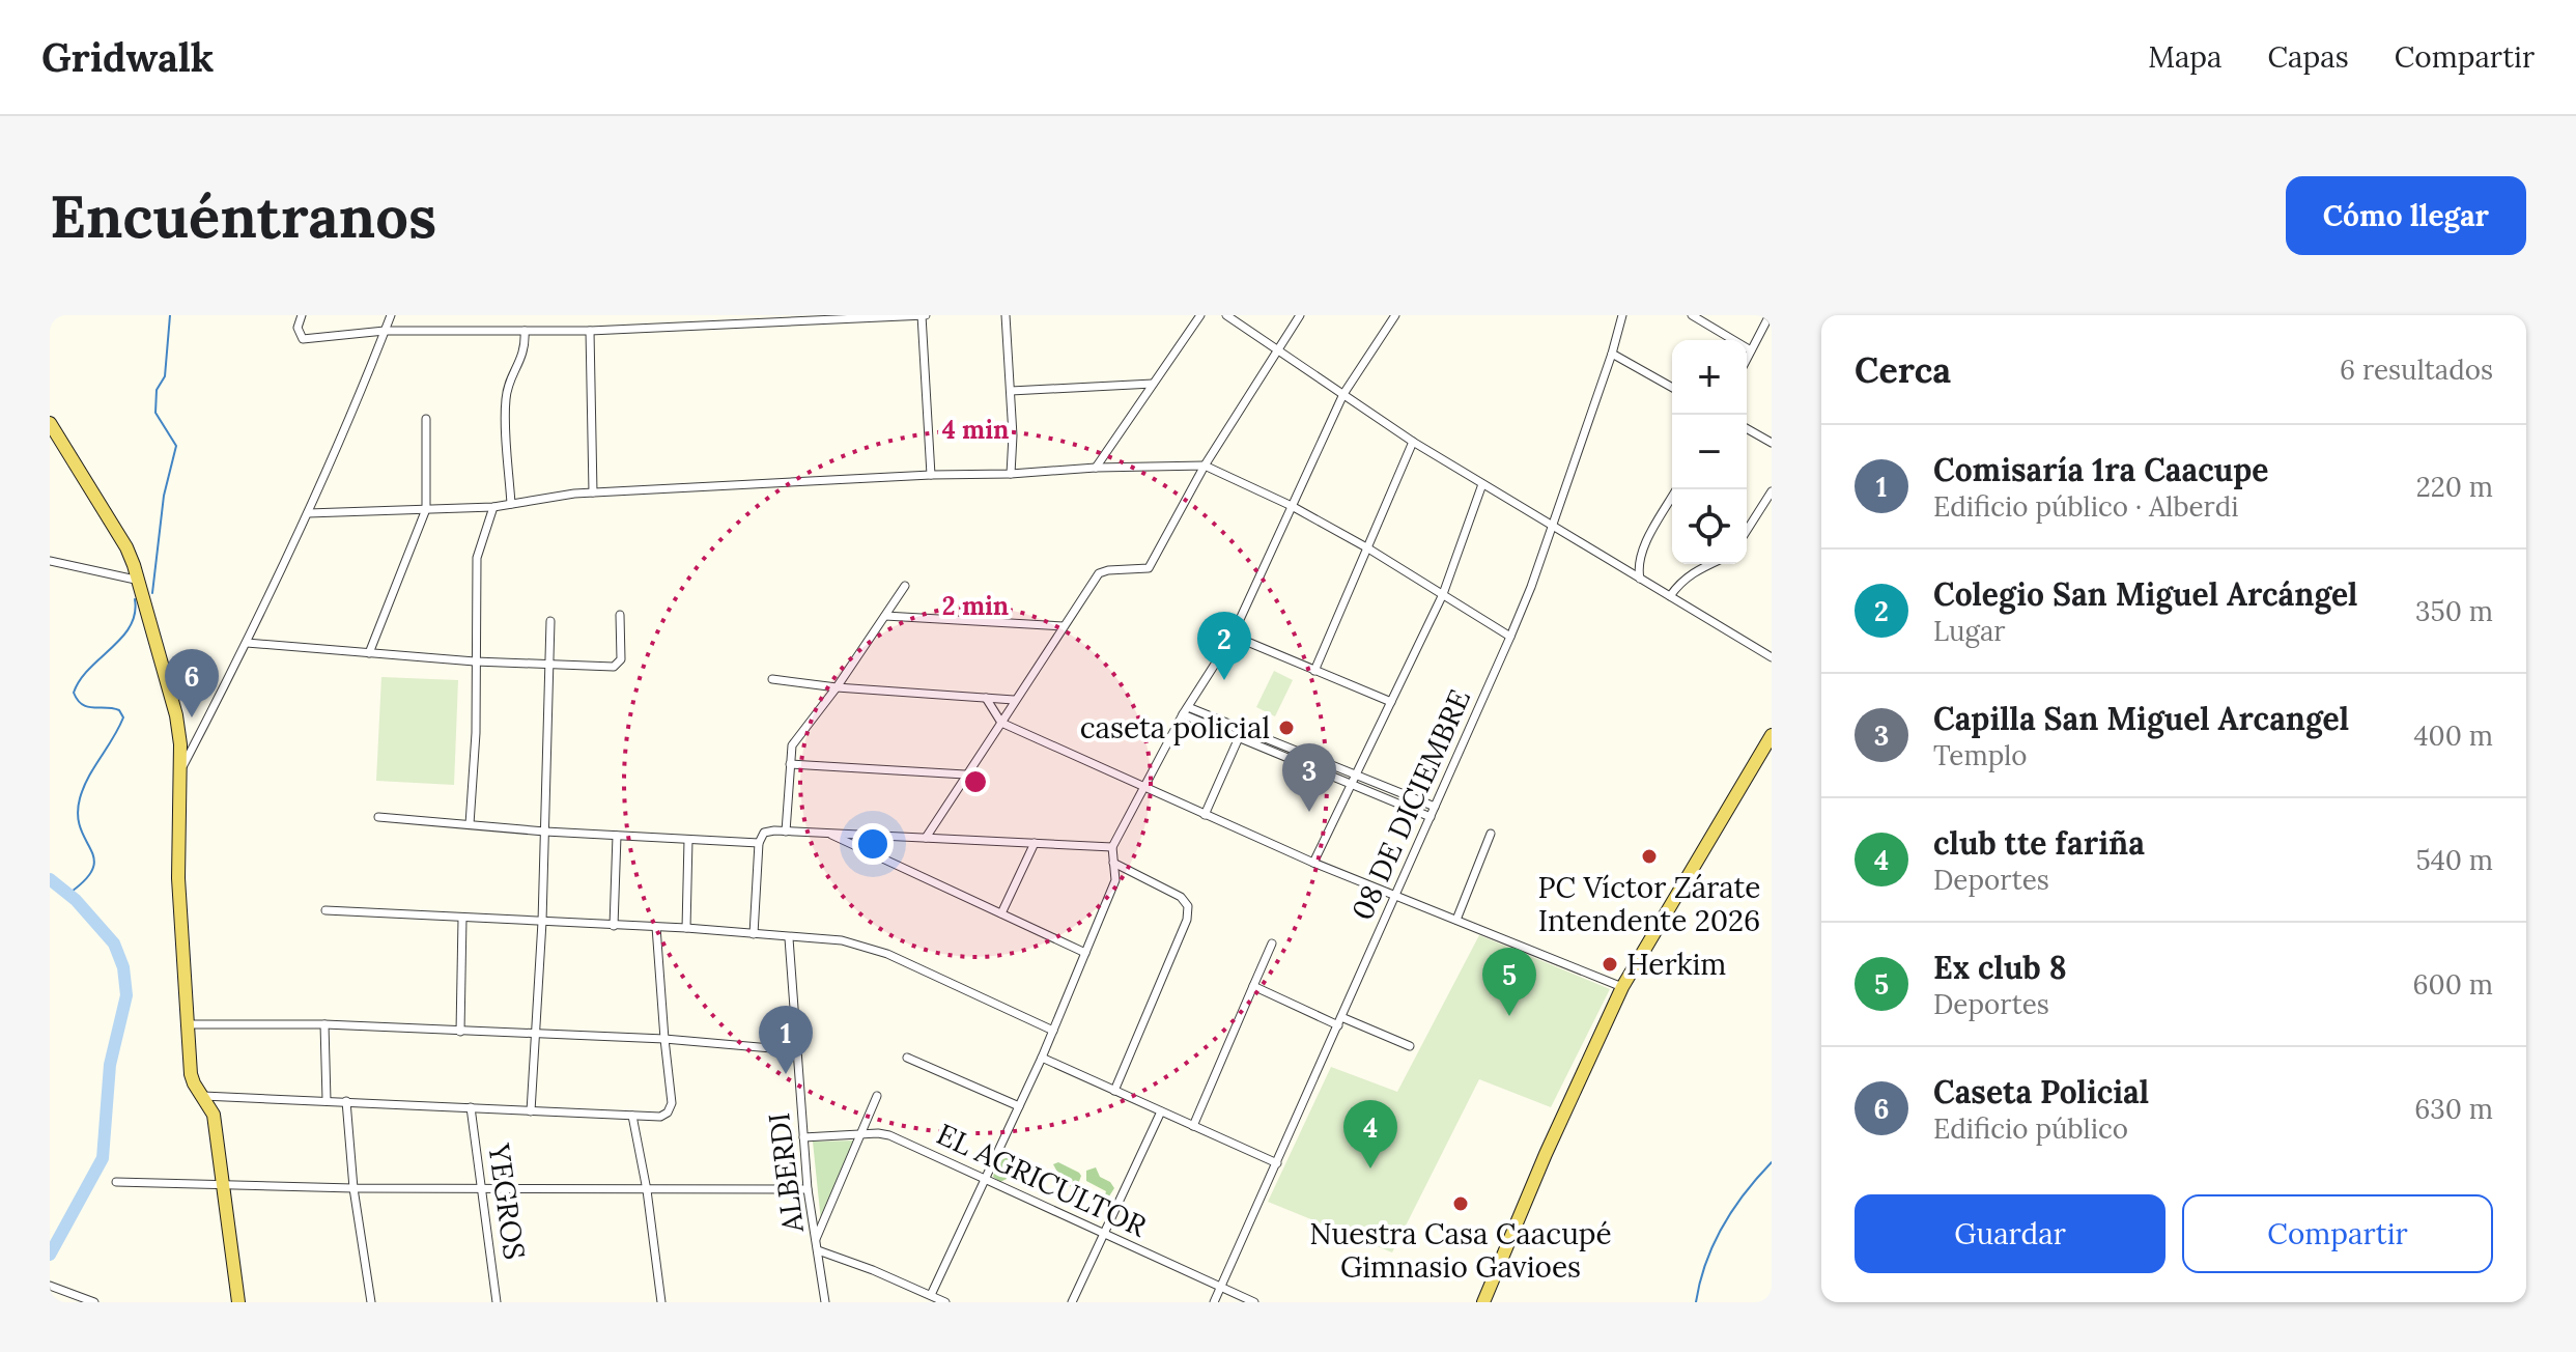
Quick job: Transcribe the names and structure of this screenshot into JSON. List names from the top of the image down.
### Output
{
  "streets": {
    "street": [
      "08 DE DICIEMBRE",
      "ALBERDI",
      "EL AGRICULTOR",
      "YEGROS"
    ]
  },
  "crossings": [
    ["08 DE DICIEMBRE", "EL AGRICULTOR"],
    ["ALBERDI", "EL AGRICULTOR"]
  ],
  "places": [
    "caseta policial",
    "PC Víctor Zárate Intendente 2026",
    "Herkim",
    "Nuestra Casa Caacupé Gimnasio Gavioes"
  ],
  "page": {
    "header": "Gridwalk",
    "nav": ["Mapa", "Capas", "Compartir"],
    "buttons": [
      "Cómo llegar",
      ["Guardar", "Compartir"]
    ],
    "title": "Encuéntranos",
    "heading": ["Cerca", "6 resultados"],
    "map_buttons": ["+", "−"],
    "list": [
      {
        "mark": "1",
        "name": "Comisaría 1ra Caacupe",
        "note": "Edificio público · Alberdi",
        "value": "220 m"
      },
      {
        "mark": "2",
        "name": "Colegio San Miguel Arcángel",
        "note": "Lugar",
        "value": "350 m"
      },
      {
        "mark": "3",
        "name": "Capilla San Miguel Arcangel",
        "note": "Templo",
        "value": "400 m"
      },
      {
        "mark": "4",
        "name": "club tte fariña",
        "note": "Deportes",
        "value": "540 m"
      },
      {
        "mark": "5",
        "name": "Ex club 8",
        "note": "Deportes",
        "value": "600 m"
      },
      {
        "mark": "6",
        "name": "Caseta Policial",
        "note": "Edificio público",
        "value": "630 m"
      }
    ],
    "pins": [
      "2",
      "6",
      "3",
      "5",
      "1",
      "4"
    ]
  },
  "rings": ["4 min", "2 min"]
}
